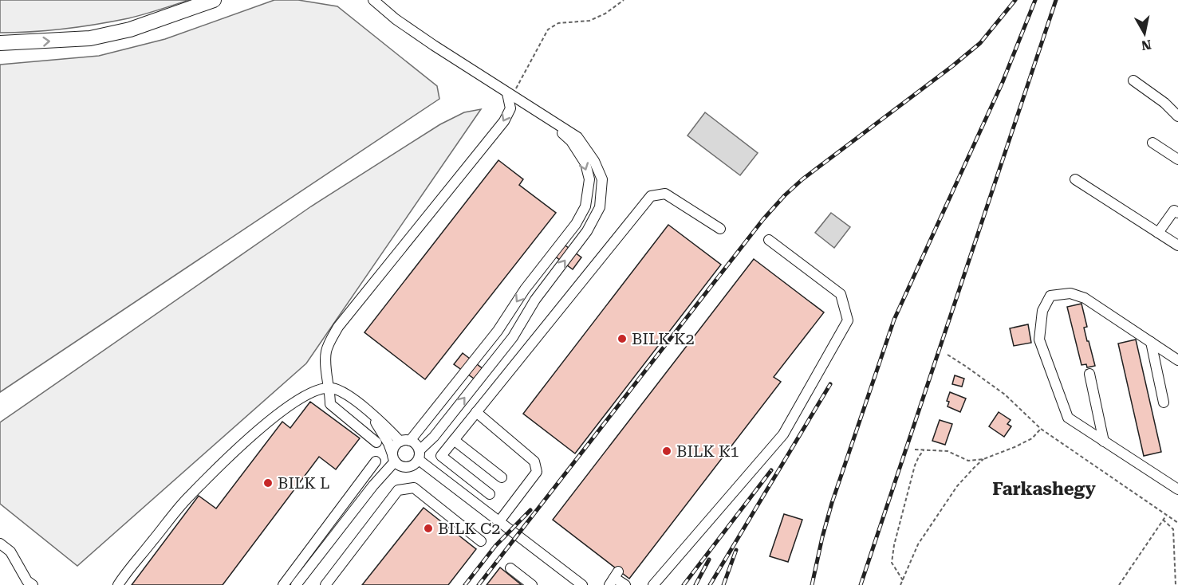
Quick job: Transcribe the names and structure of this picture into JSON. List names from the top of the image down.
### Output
{
  "districts": ["Farkashegy"],
  "places": [
    "BILK K2",
    "BILK K1",
    "BILK L",
    "BILK C2"
  ],
  "north": "bottom"
}
